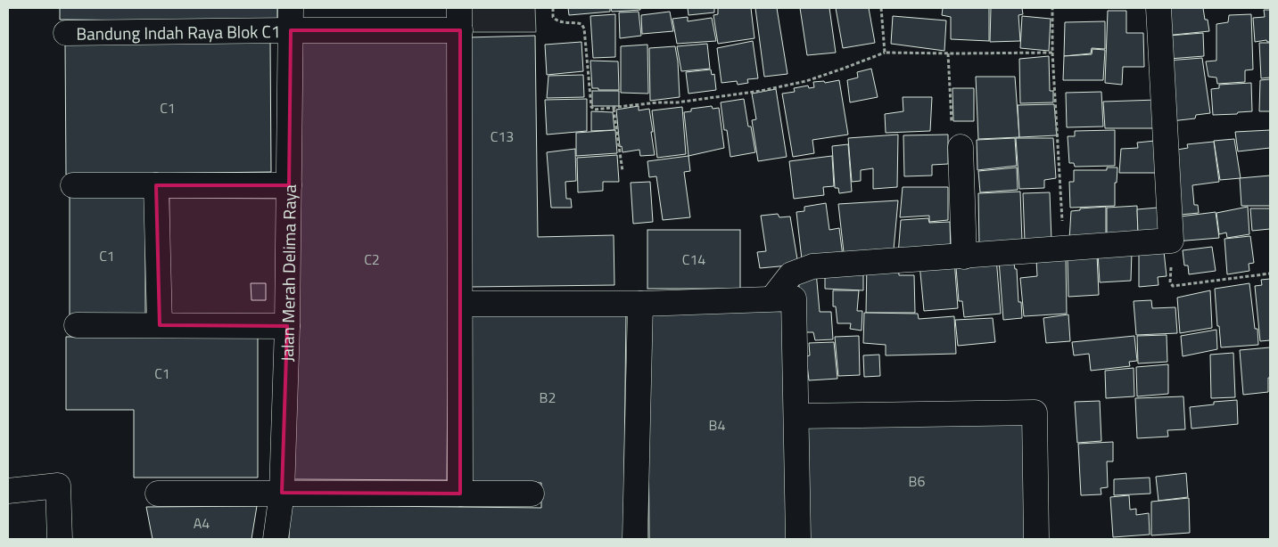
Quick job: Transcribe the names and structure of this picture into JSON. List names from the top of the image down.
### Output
{
  "streets": {
    "street": ["Bandung Indah Raya Blok C1", "Jalan Merah Delima Raya"]
  },
  "crossings": [
    ["Bandung Indah Raya Blok C1", "Jalan Merah Delima Raya"]
  ],
  "house_numbers": [
    "C1",
    "C13",
    "C1",
    "C2",
    "C14",
    "C1",
    "B2",
    "B4",
    "B6",
    "A4"
  ]
}
